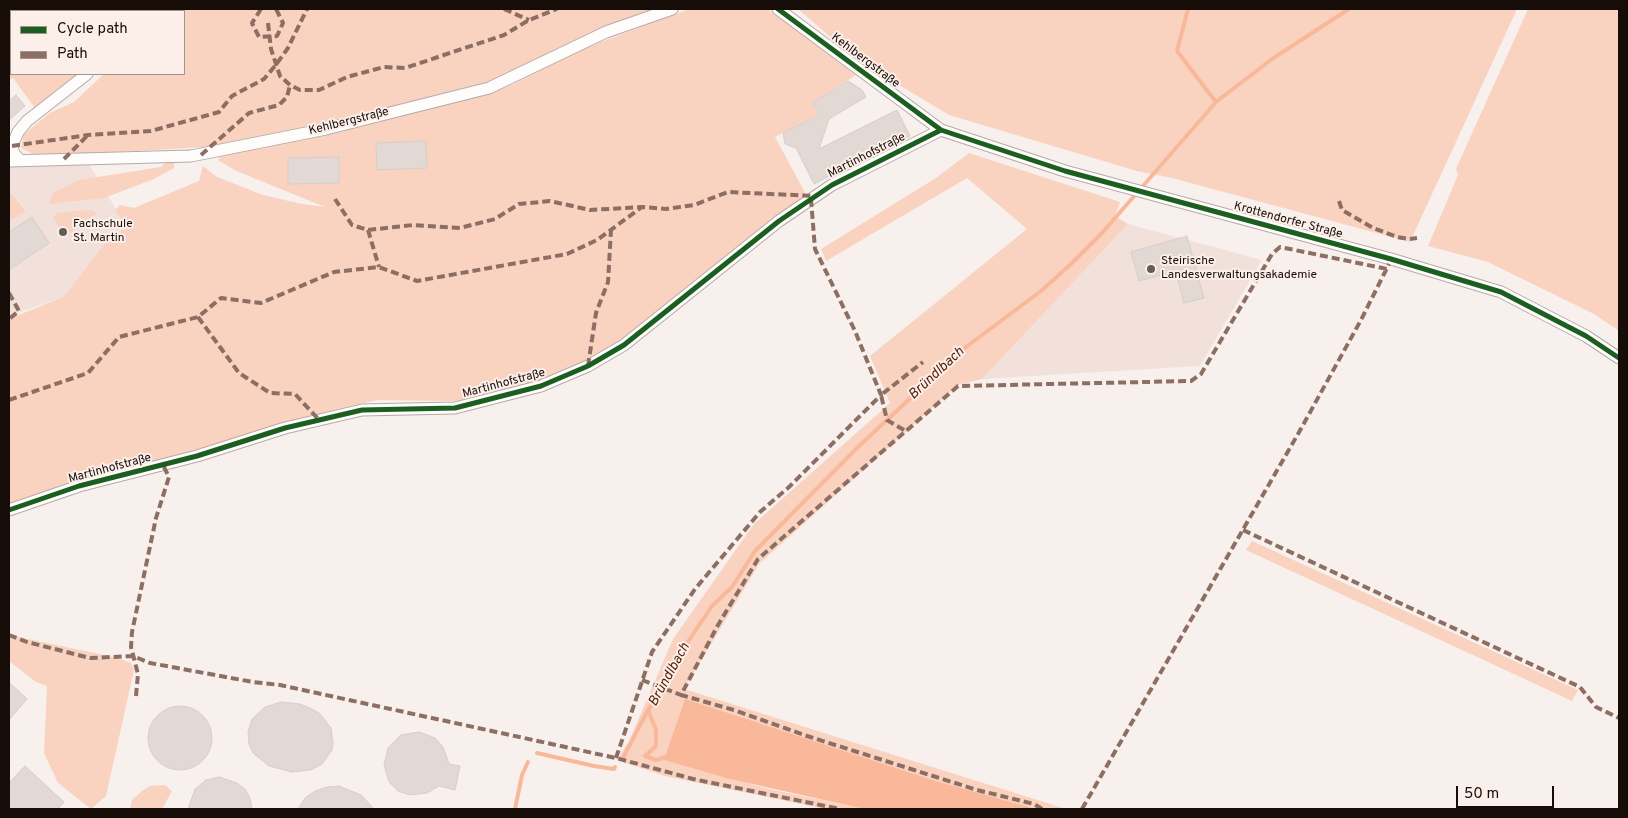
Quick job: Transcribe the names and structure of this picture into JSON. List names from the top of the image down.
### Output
{
  "streets": {
    "street": ["Kehlbergstraße", "Martinhofstraße", "Krottendorfer Straße"]
  },
  "crossings": [
    ["Kehlbergstraße", "Martinhofstraße"],
    ["Kehlbergstraße", "Krottendorfer Straße"],
    ["Martinhofstraße", "Krottendorfer Straße"]
  ],
  "water": ["Bründlbach"],
  "places": ["Fachschule St. Martin", "Steirische Landesverwaltungsakademie"],
  "legend": ["Cycle path", "Path"],
  "scale_bar": "50 m"
}
